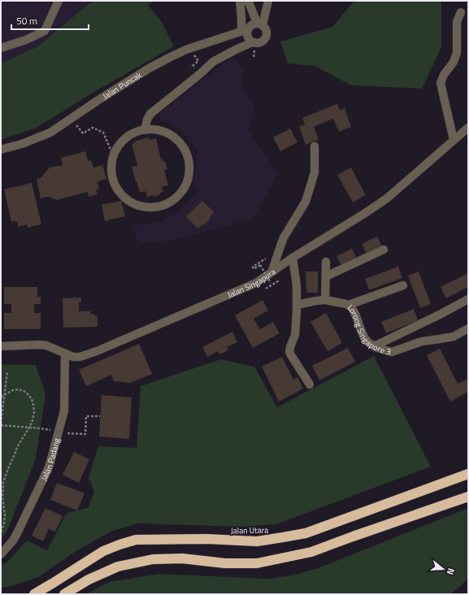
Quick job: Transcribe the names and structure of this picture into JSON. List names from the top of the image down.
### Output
{
  "streets": {
    "highway": ["Jalan Utara"],
    "street": [
      "Jalan Puncak",
      "Jalan Singapura",
      "Lorong Singapore 3",
      "Jalan Padang"
    ]
  },
  "crossings": [
    ["Jalan Singapura", "Jalan Padang"]
  ],
  "scale_bar": "50 m",
  "north": "right"
}
